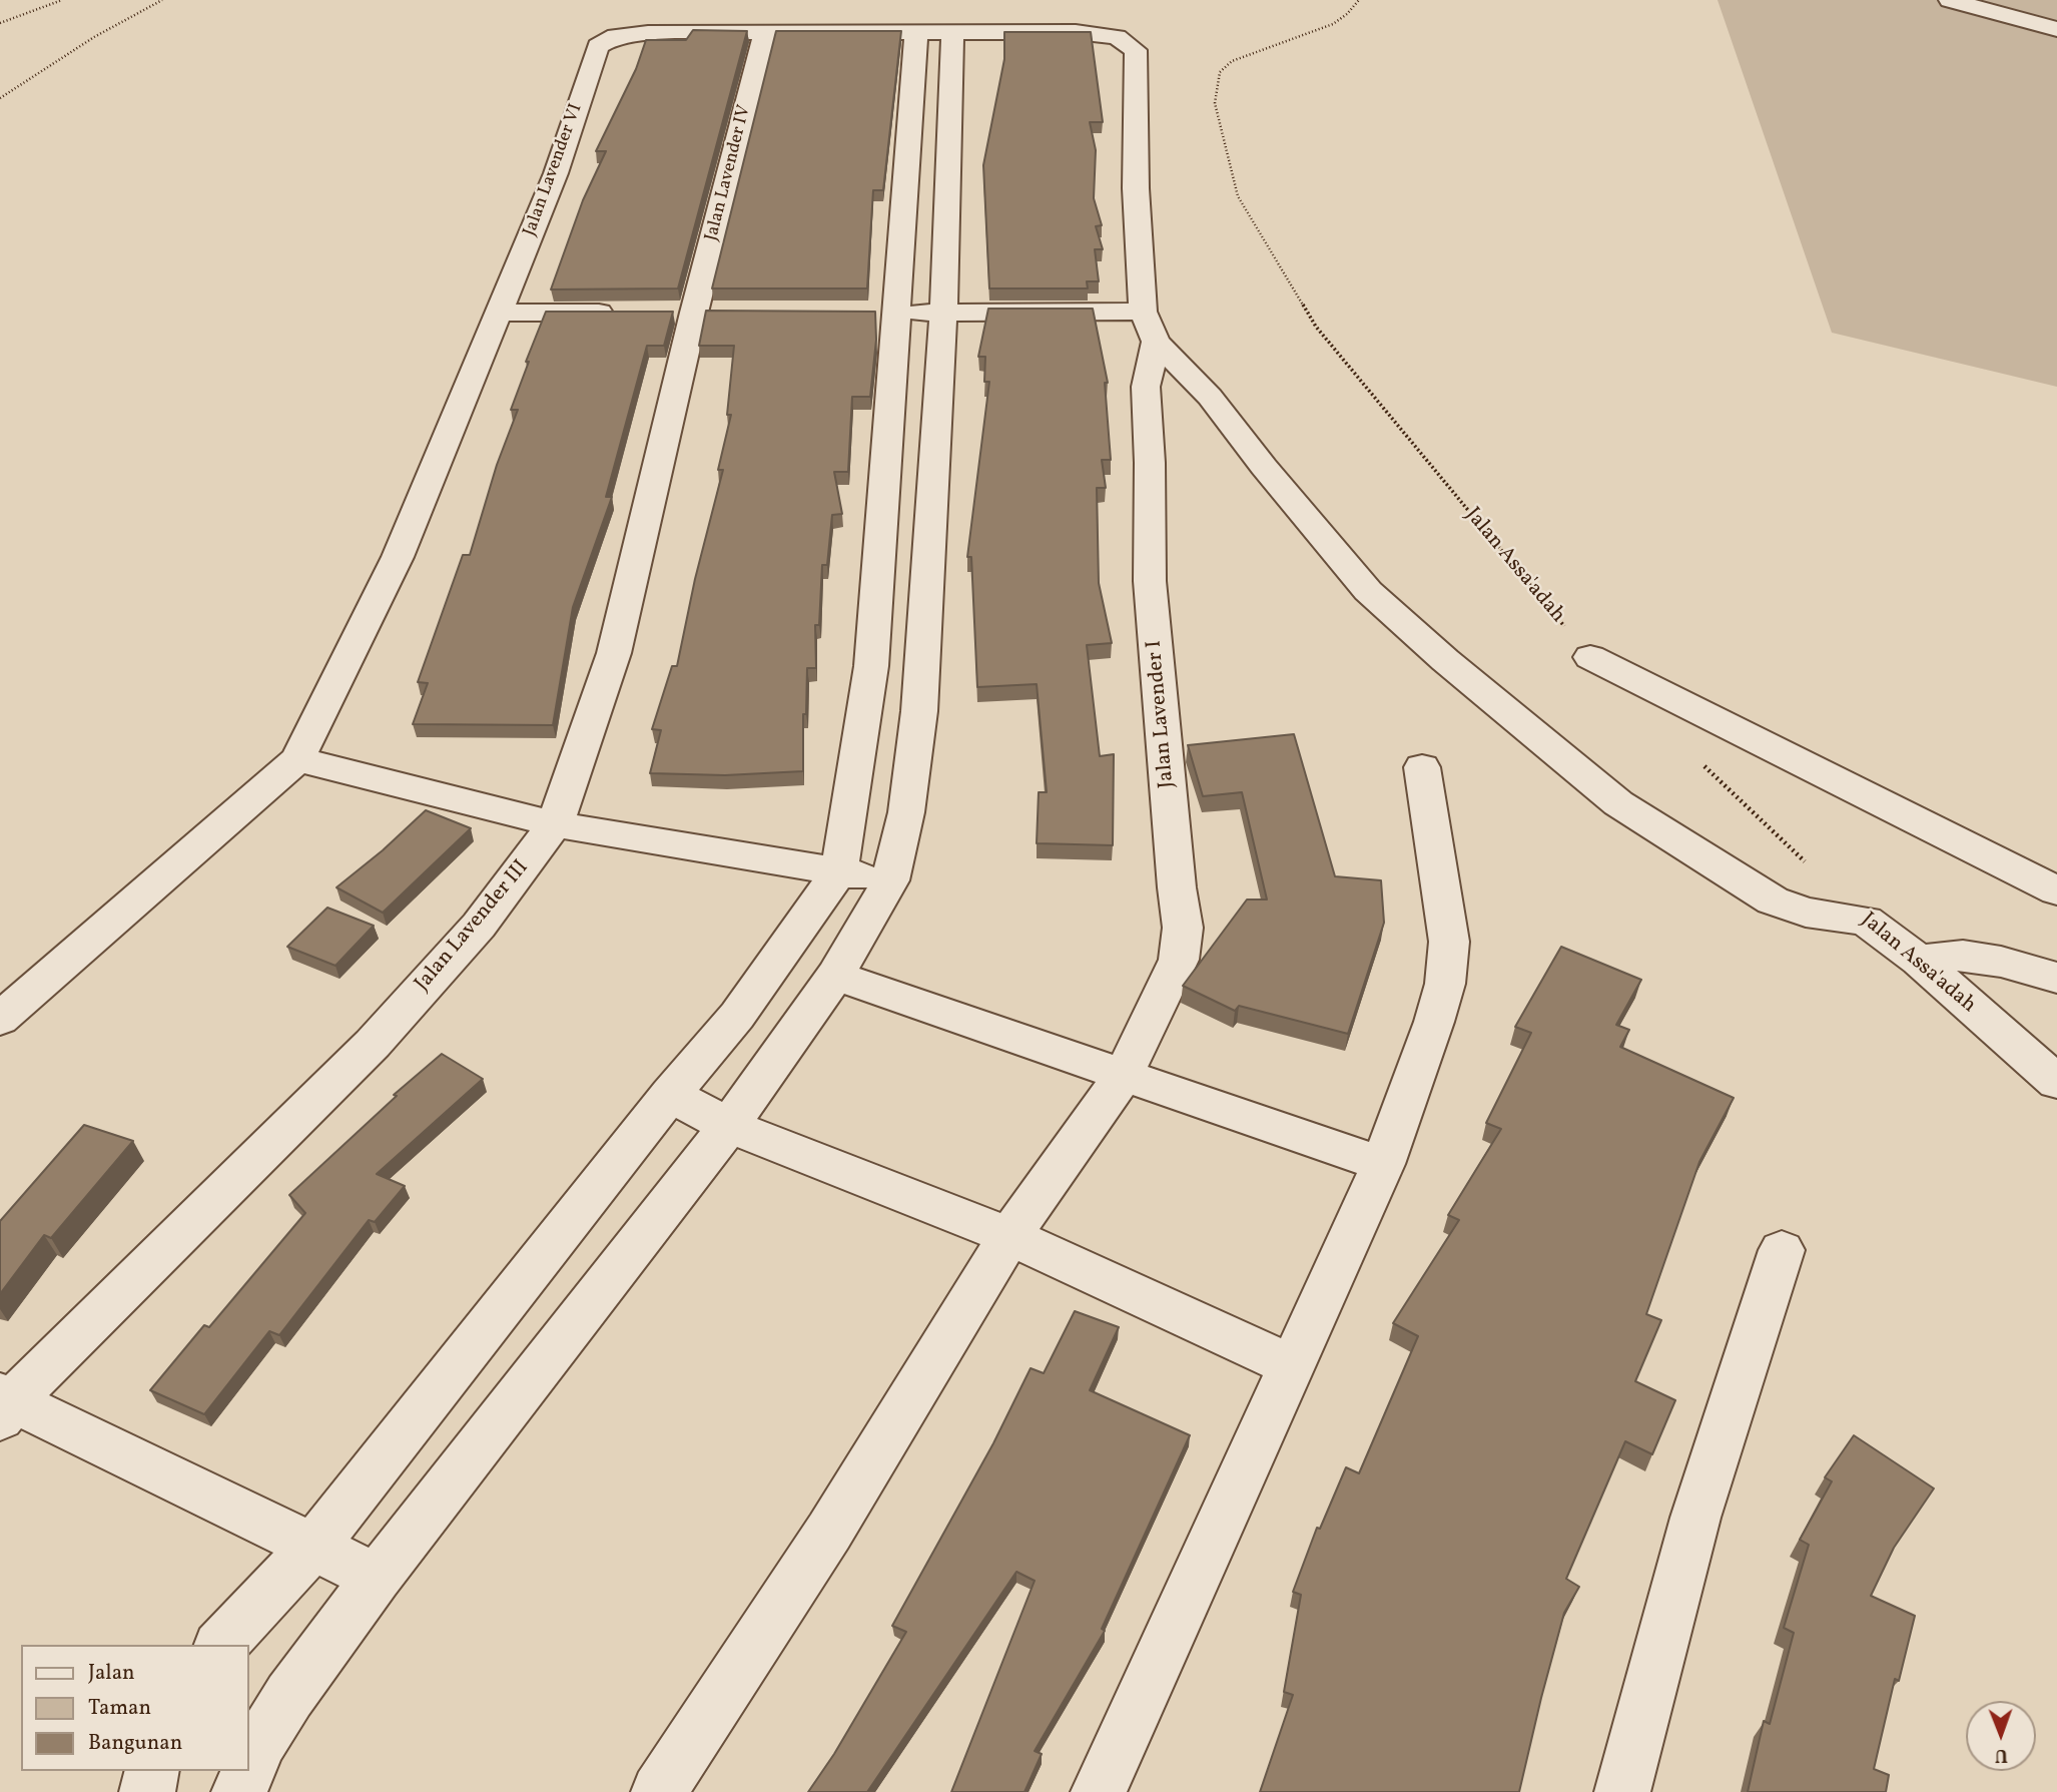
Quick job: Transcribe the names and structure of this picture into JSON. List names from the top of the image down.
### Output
{
  "streets": {
    "street": [
      "Jalan Lavender VI",
      "Jalan Lavender IV",
      "Jalan Assa'adah",
      "Jalan Lavender I",
      "Jalan Lavender III"
    ]
  },
  "crossings": [
    ["Jalan Lavender VI", "Jalan Lavender IV"],
    ["Jalan Lavender IV", "Jalan Lavender III"]
  ],
  "legend": ["Jalan", "Taman", "Bangunan"],
  "north": "bottom"
}
